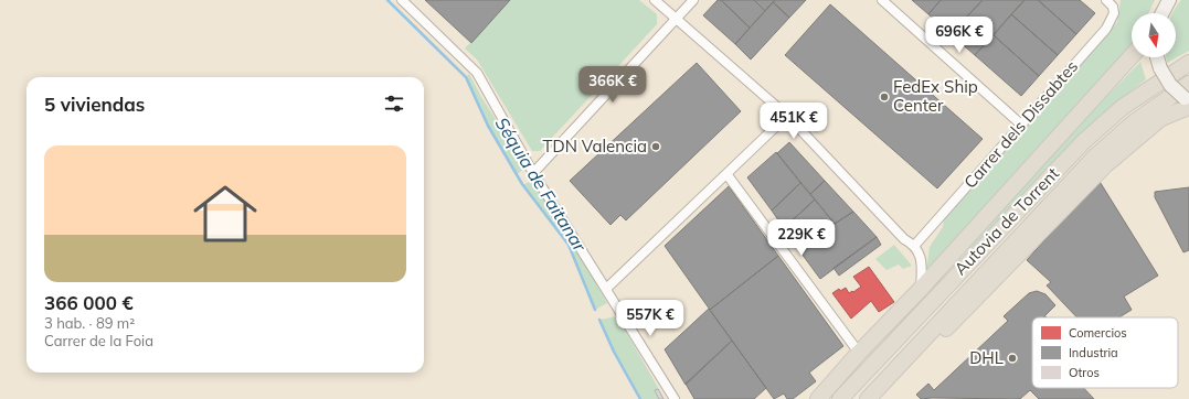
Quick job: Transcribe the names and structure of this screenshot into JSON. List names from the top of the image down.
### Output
{
  "streets": {
    "highway": ["Autovia de Torrent"],
    "street": ["Carrer dels Dissabtes"]
  },
  "water": ["Séquia de Faitanar"],
  "places": ["FedEx Ship Center", "TDN Valencia", "DHL"],
  "legend": ["Comercios", "Industria", "Otros"],
  "north": "bottom",
  "page": {
    "price": [
      "696K €",
      "366K €",
      "451K €",
      "229K €",
      "557K €"
    ],
    "heading": "5 viviendas",
    "list": [
      {
        "name": "366 000 €",
        "note": "3 hab. · 89 m² · Carrer de la Foia"
      }
    ]
  }
}
